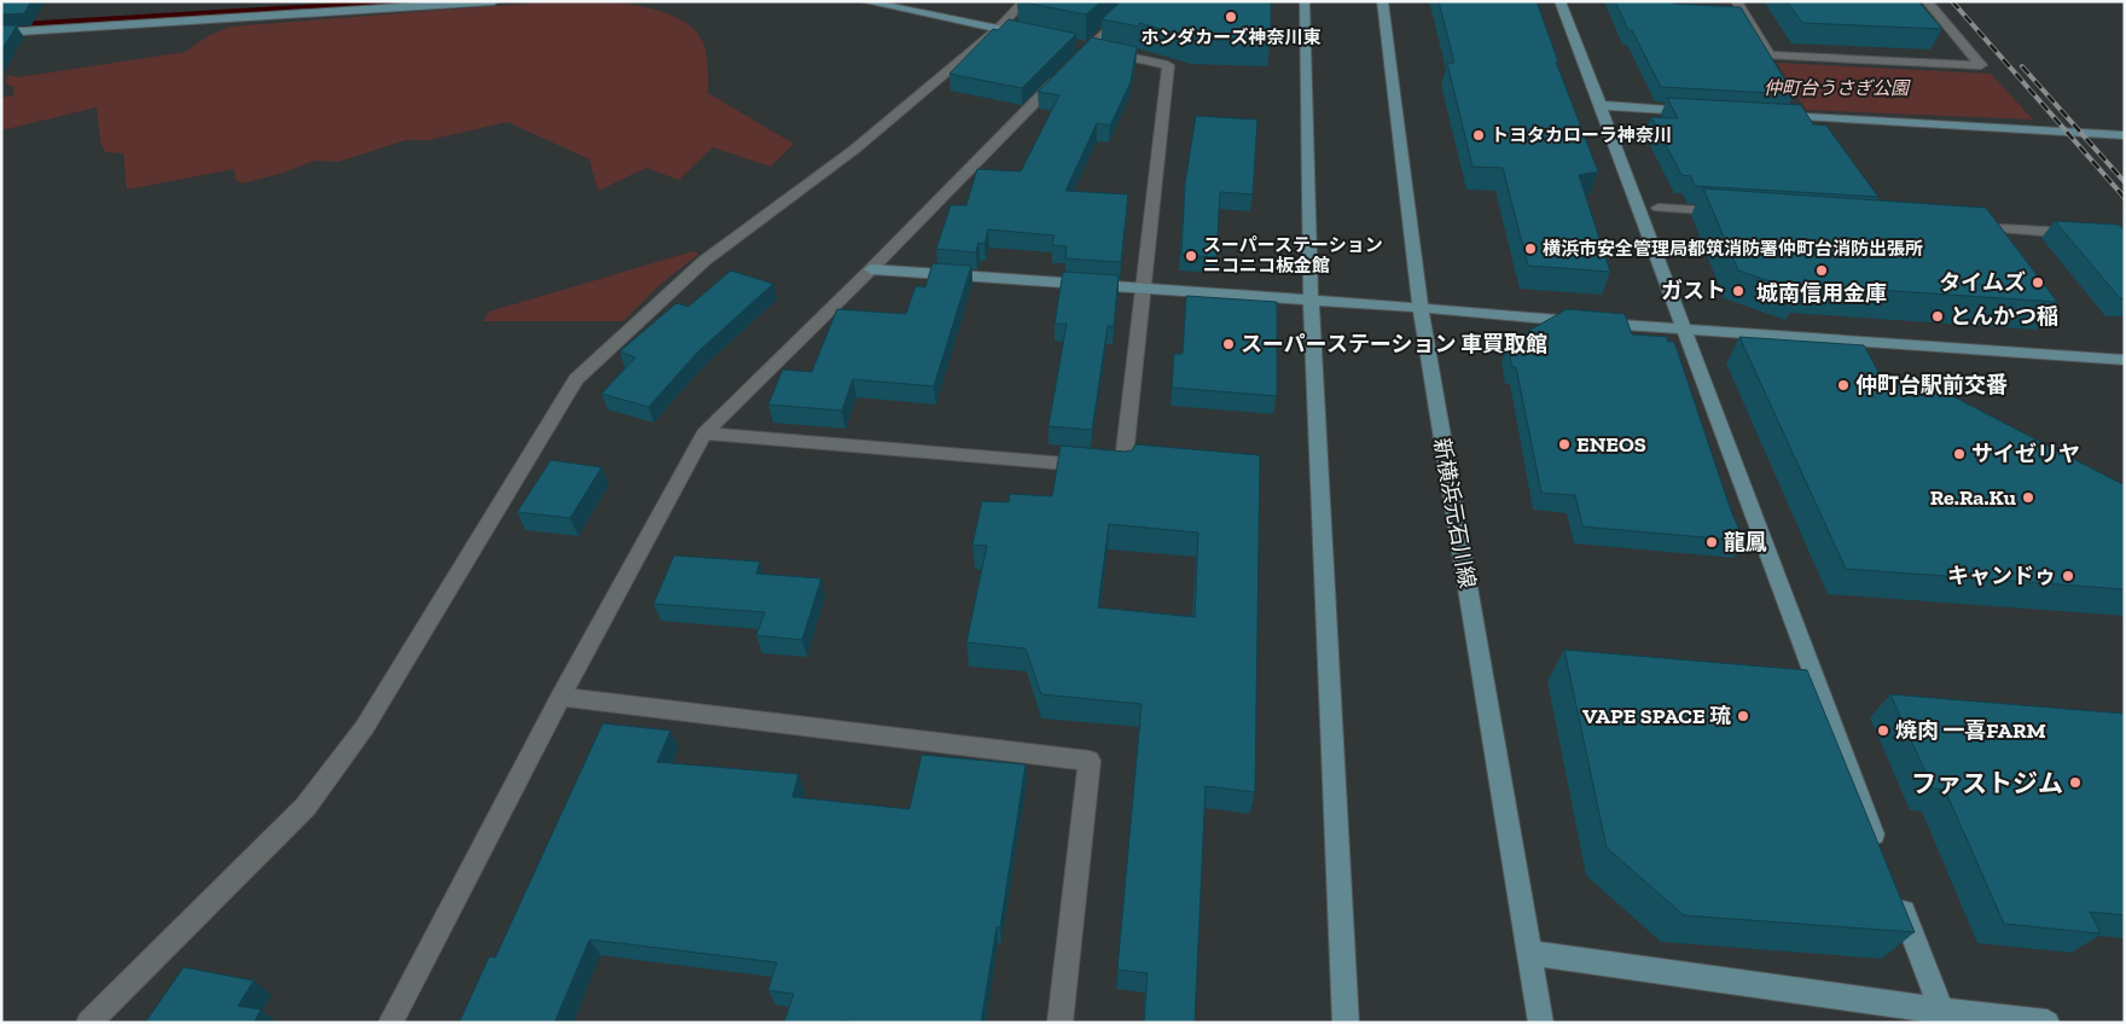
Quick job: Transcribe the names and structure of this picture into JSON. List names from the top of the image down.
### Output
{
  "streets": {
    "street": ["新横浜元石川線"]
  },
  "parks": ["仲町台うさぎ公園"],
  "places": [
    "ホンダカーズ神奈川東",
    "トヨタカローラ神奈川",
    "横浜市安全管理局都筑消防署仲町台消防出張所",
    "スーパーステーション ニコニコ板金館",
    "城南信用金庫",
    "タイムズ",
    "ガスト",
    "とんかつ稲",
    "スーパーステーション 車買取館",
    "仲町台駅前交番",
    "ENEOS",
    "サイゼリヤ",
    "Re.Ra.Ku",
    "龍鳳",
    "キャンドゥ",
    "VAPE SPACE 琉",
    "焼肉 一喜FARM",
    "ファストジム"
  ]
}
